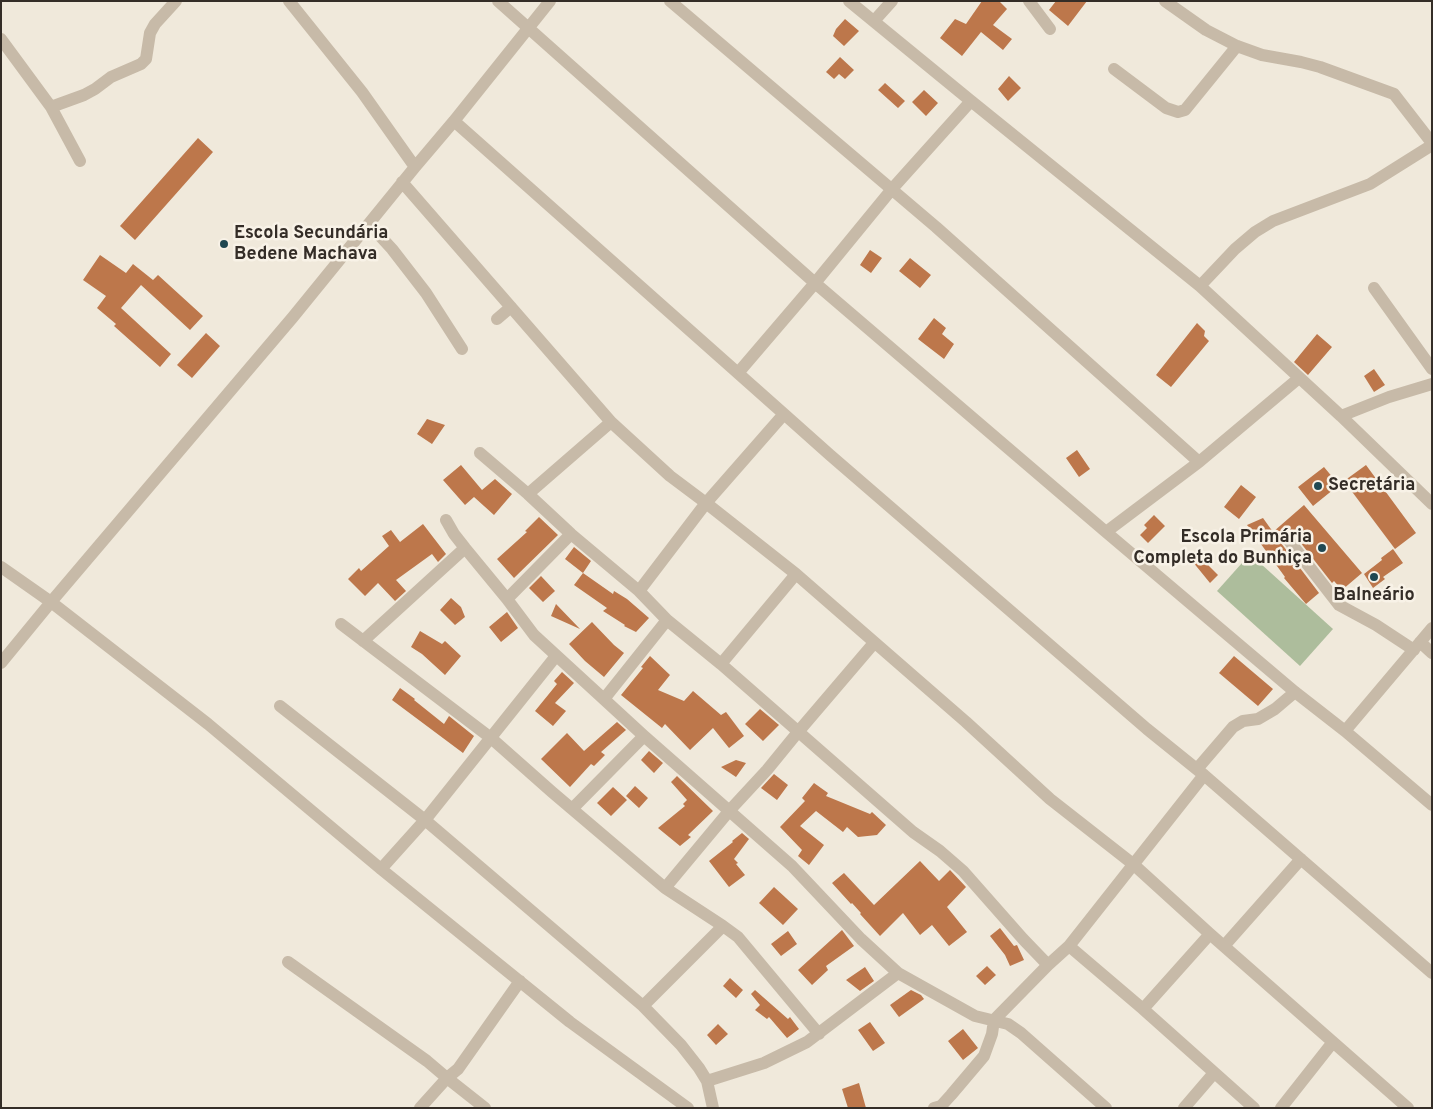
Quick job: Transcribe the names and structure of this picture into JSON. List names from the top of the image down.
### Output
{
  "places": [
    "Escola Secundária Bedene Machava",
    "Secretária",
    "Escola Primária Completa do Bunhiça",
    "Balneário"
  ]
}
